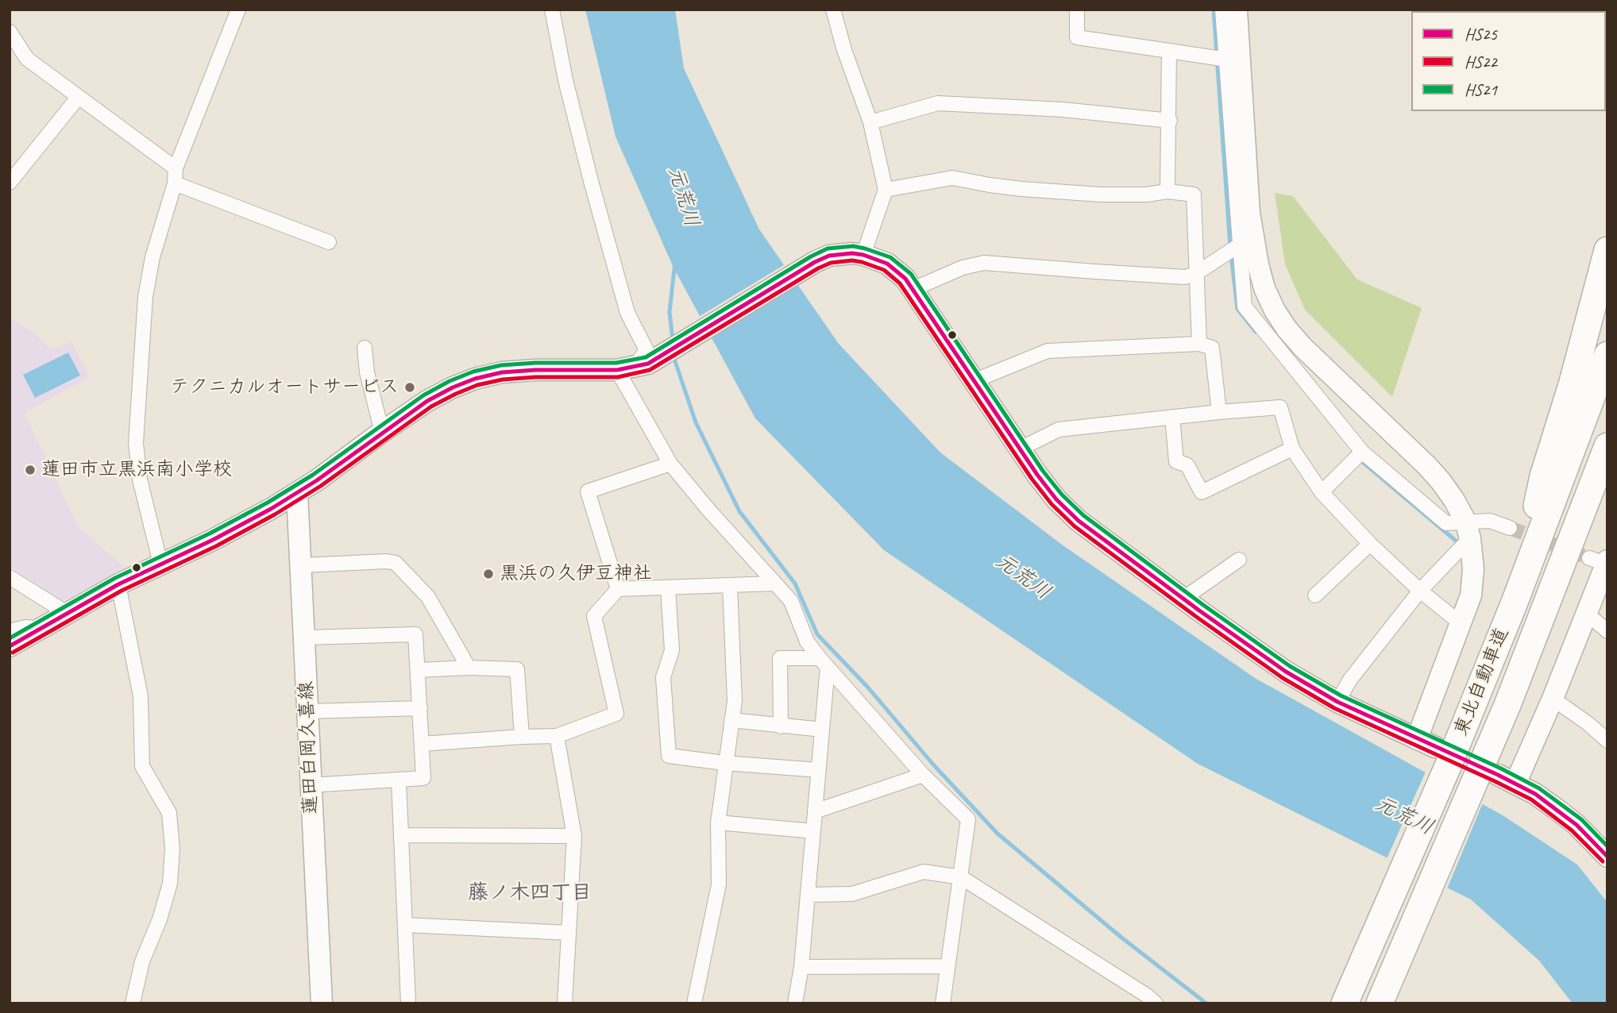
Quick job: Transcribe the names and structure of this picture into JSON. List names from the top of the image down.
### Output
{
  "streets": {
    "highway": ["東北自動車道"],
    "main road": ["蓮田白岡久喜線"]
  },
  "districts": ["藤ノ木四丁目"],
  "water": ["元荒川"],
  "places": ["テクニカルオートサービス", "蓮田市立黒浜南小学校", "黒浜の久伊豆神社"],
  "lines": ["transit line HS21", "transit line HS25", "transit line HS22"],
  "legend": ["HS25", "HS22", "HS21"]
}
